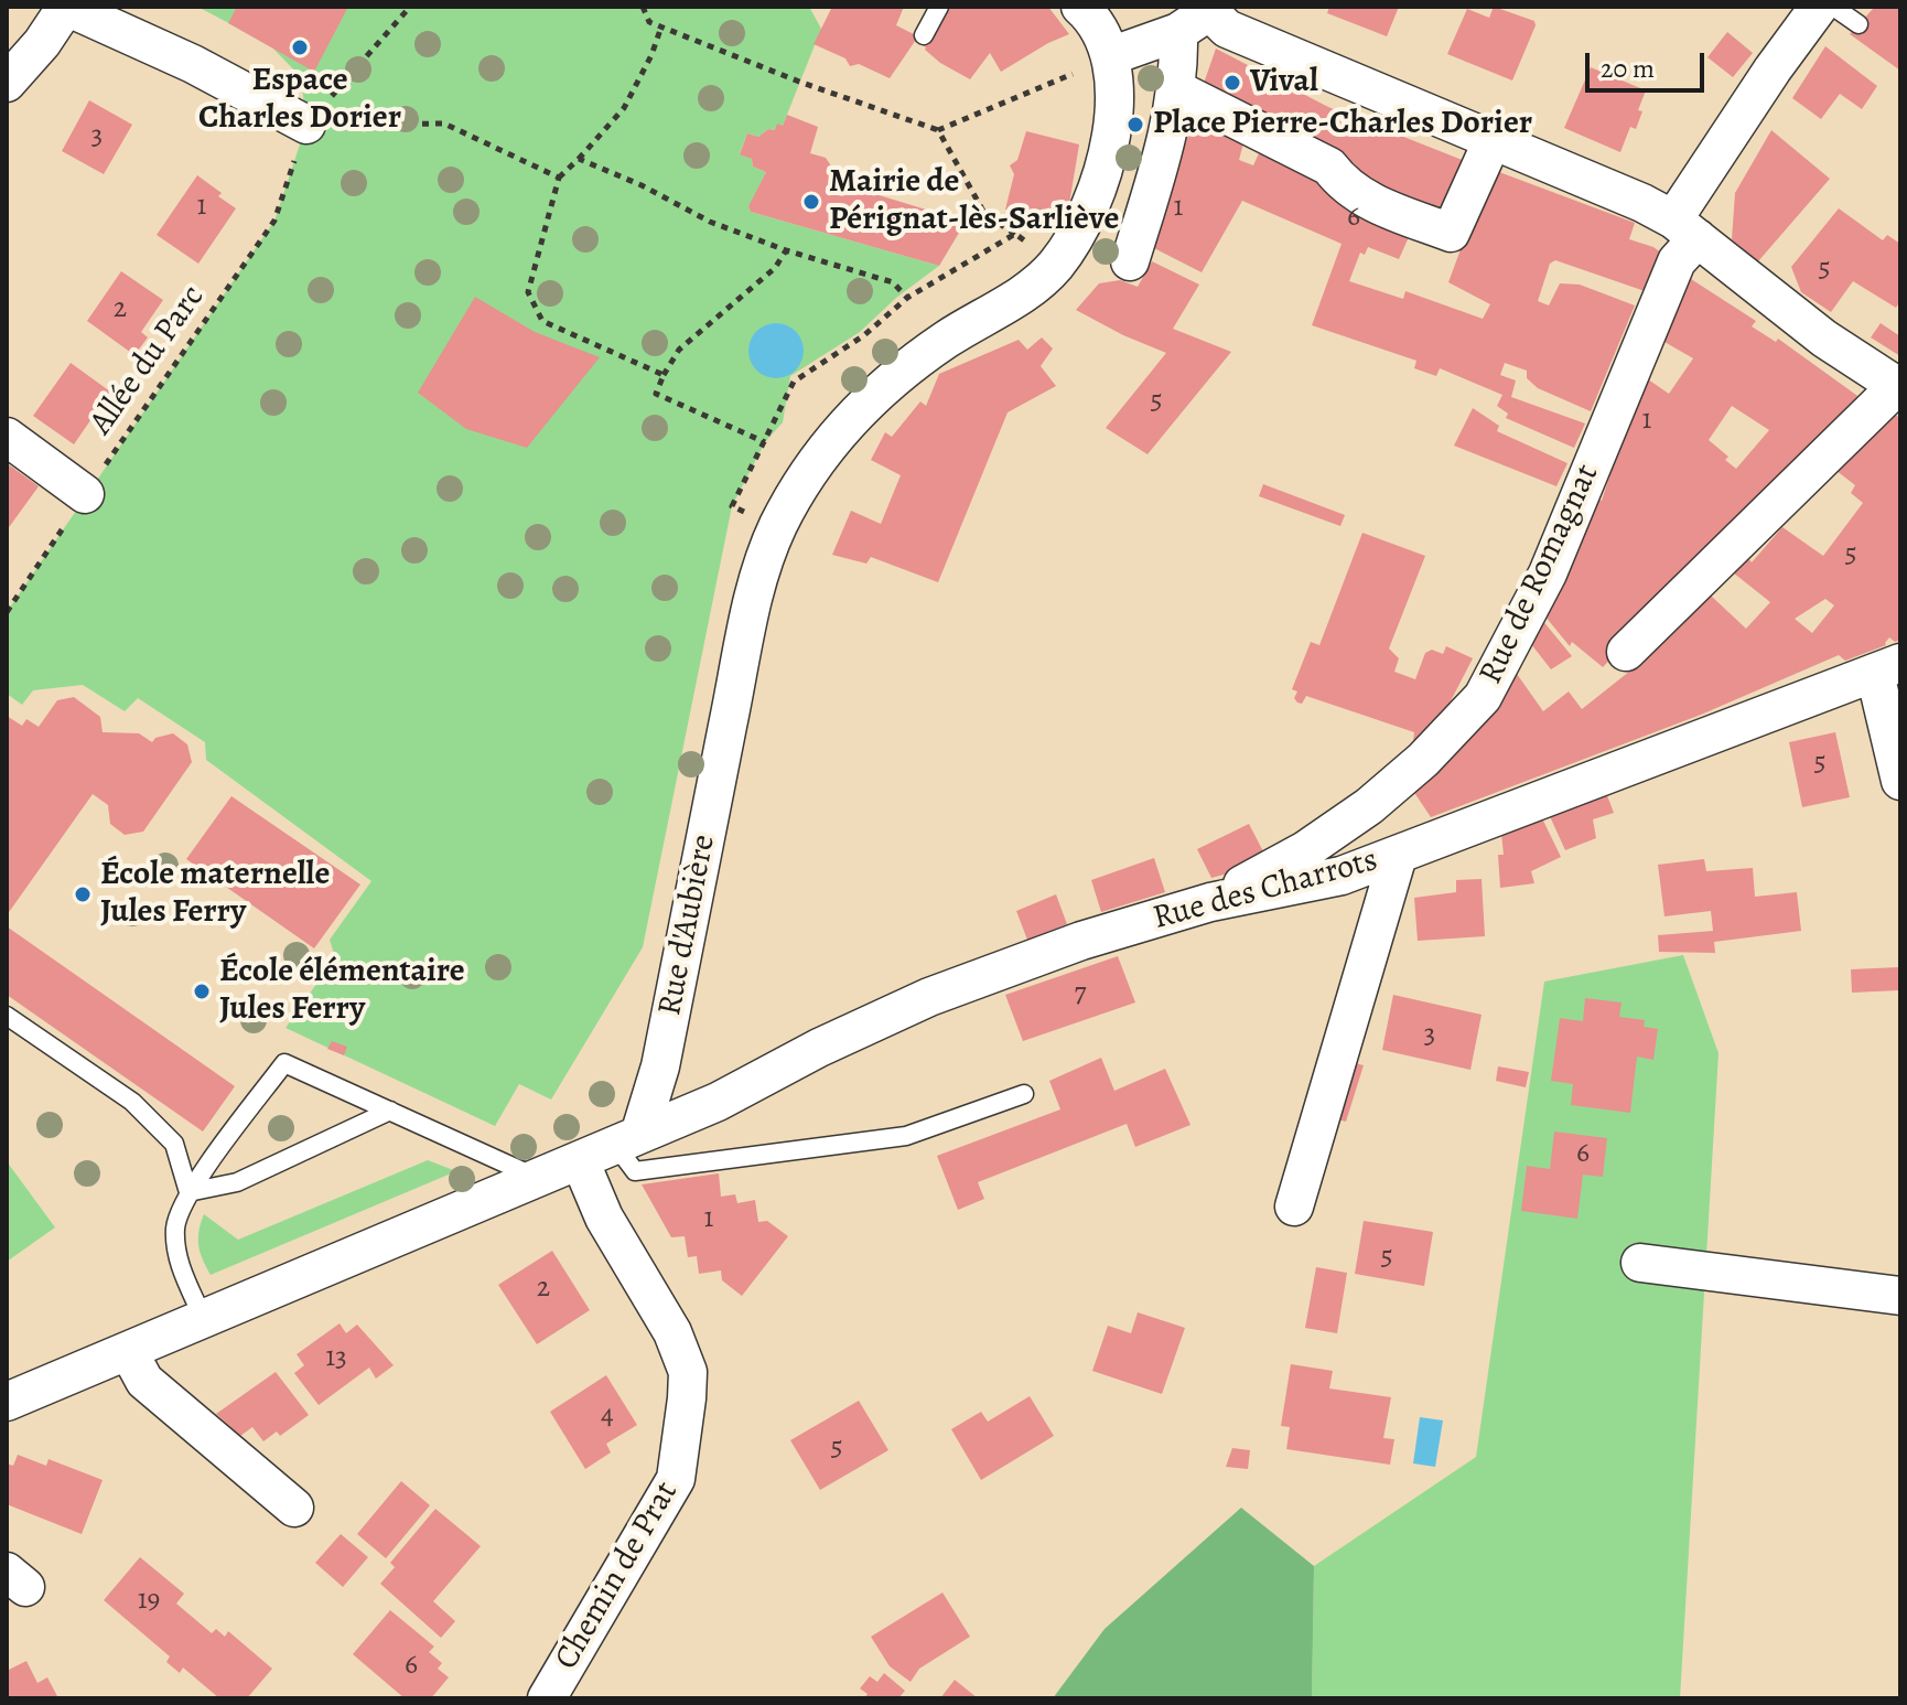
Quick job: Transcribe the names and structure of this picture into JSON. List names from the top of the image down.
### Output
{
  "streets": {
    "street": [
      "Rue de Romagnat",
      "Rue des Charrots",
      "Rue d'Aubière",
      "Chemin de Prat"
    ],
    "path": ["Allée du Parc"]
  },
  "crossings": [
    ["Rue de Romagnat", "Rue des Charrots"],
    ["Rue des Charrots", "Rue d'Aubière"]
  ],
  "places": [
    "Espace Charles Dorier",
    "Vival",
    "Place Pierre-Charles Dorier",
    "Mairie de Pérignat-lès-Sarliève",
    "École maternelle Jules Ferry",
    "École élémentaire Jules Ferry"
  ],
  "house_numbers": [
    "3",
    "1",
    "1",
    "6",
    "5",
    "2",
    "5",
    "1",
    "5",
    "5",
    "7",
    "3",
    "6",
    "1",
    "5",
    "2",
    "13",
    "4",
    "5",
    "19",
    "6"
  ],
  "scale_bar": "20 m"
}
